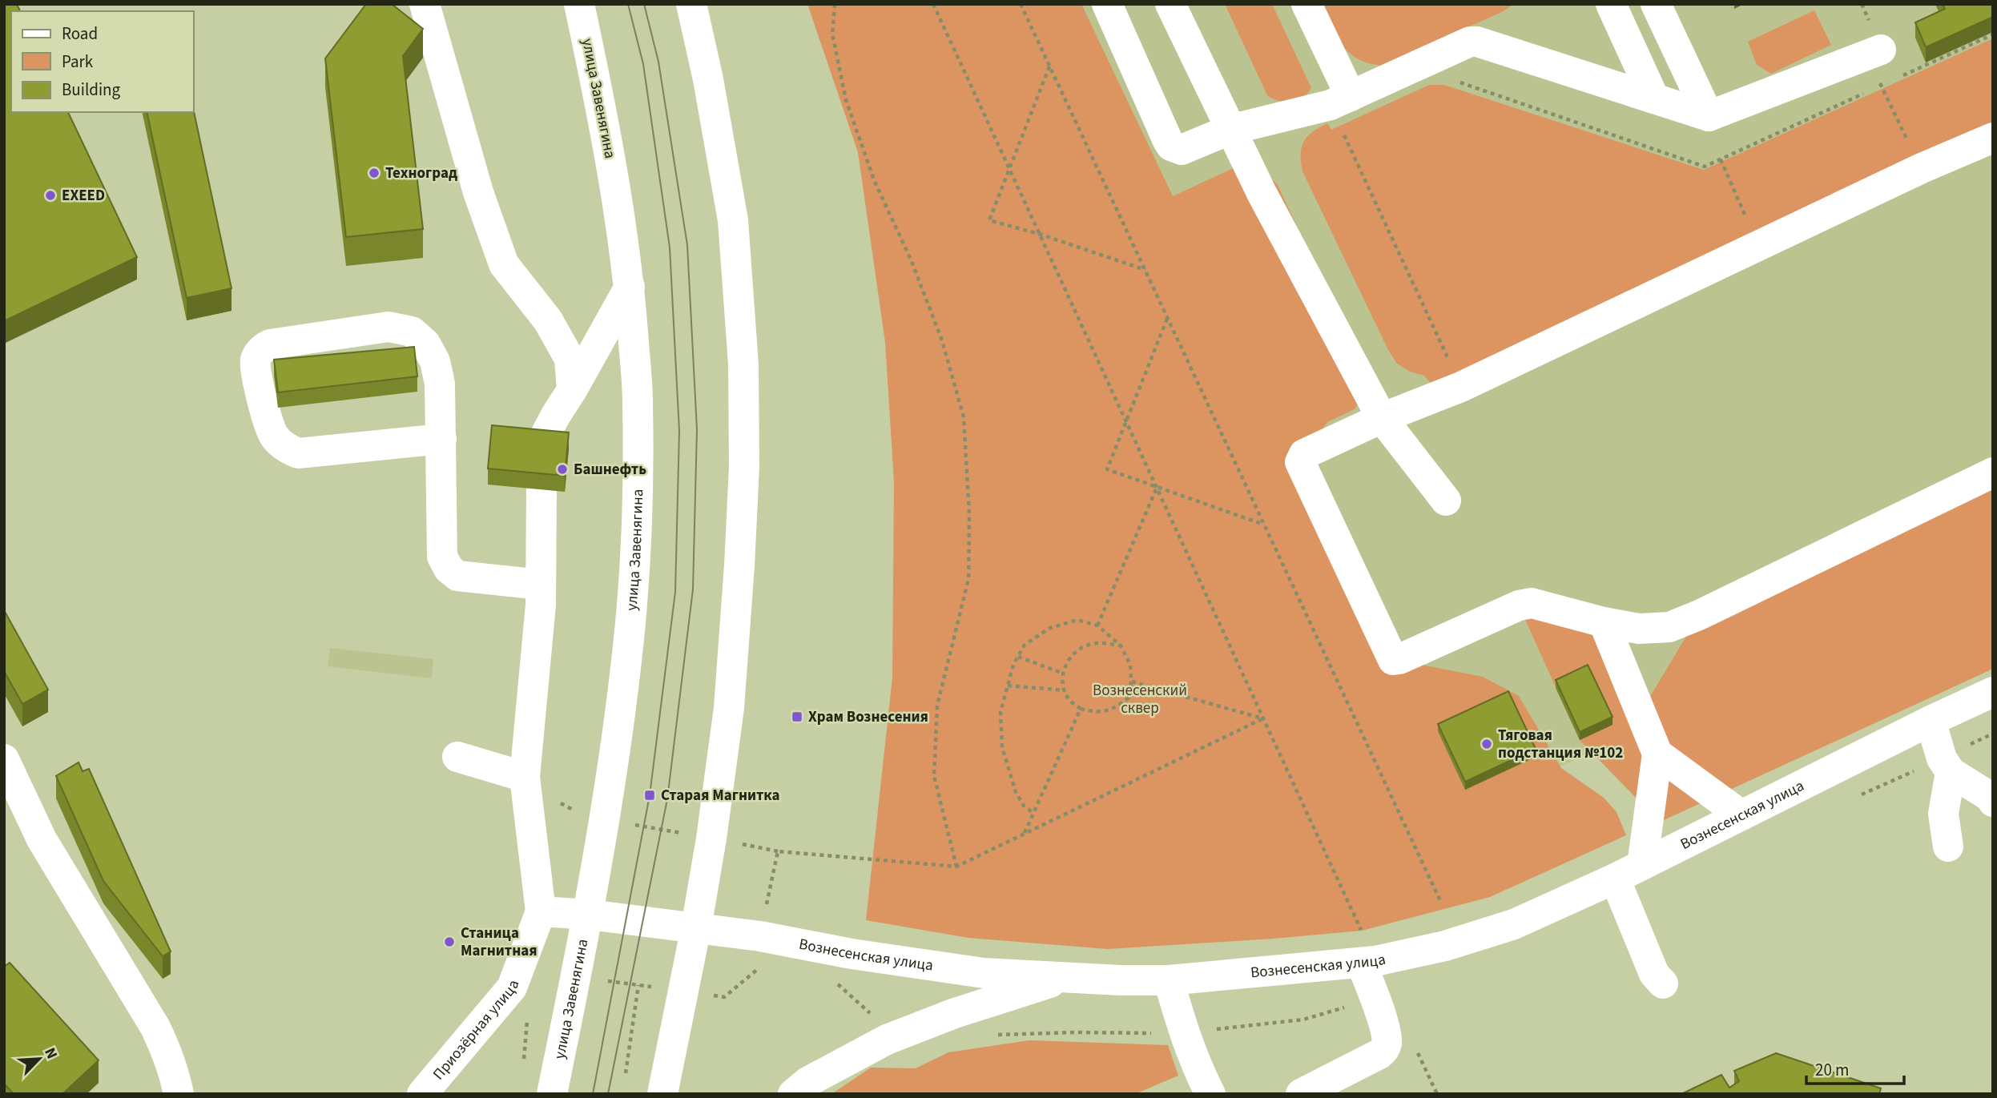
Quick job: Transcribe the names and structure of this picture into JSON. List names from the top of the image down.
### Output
{
  "streets": {
    "main road": ["улица Завенягина", "Вознесенская улица", "Приозёрная улица"]
  },
  "crossings": [
    ["улица Завенягина", "Вознесенская улица"]
  ],
  "parks": ["Вознесенский cквер"],
  "places": {
    "other": [
      "Техноград",
      "EXEED",
      "Башнефть",
      "Тяговая подстанция №102",
      "Станица Магнитная"
    ],
    "transit": ["Храм Вознесения", "Старая Магнитка"]
  },
  "legend": ["Road", "Park", "Building"],
  "scale_bar": "20 m",
  "north": "top right"
}
